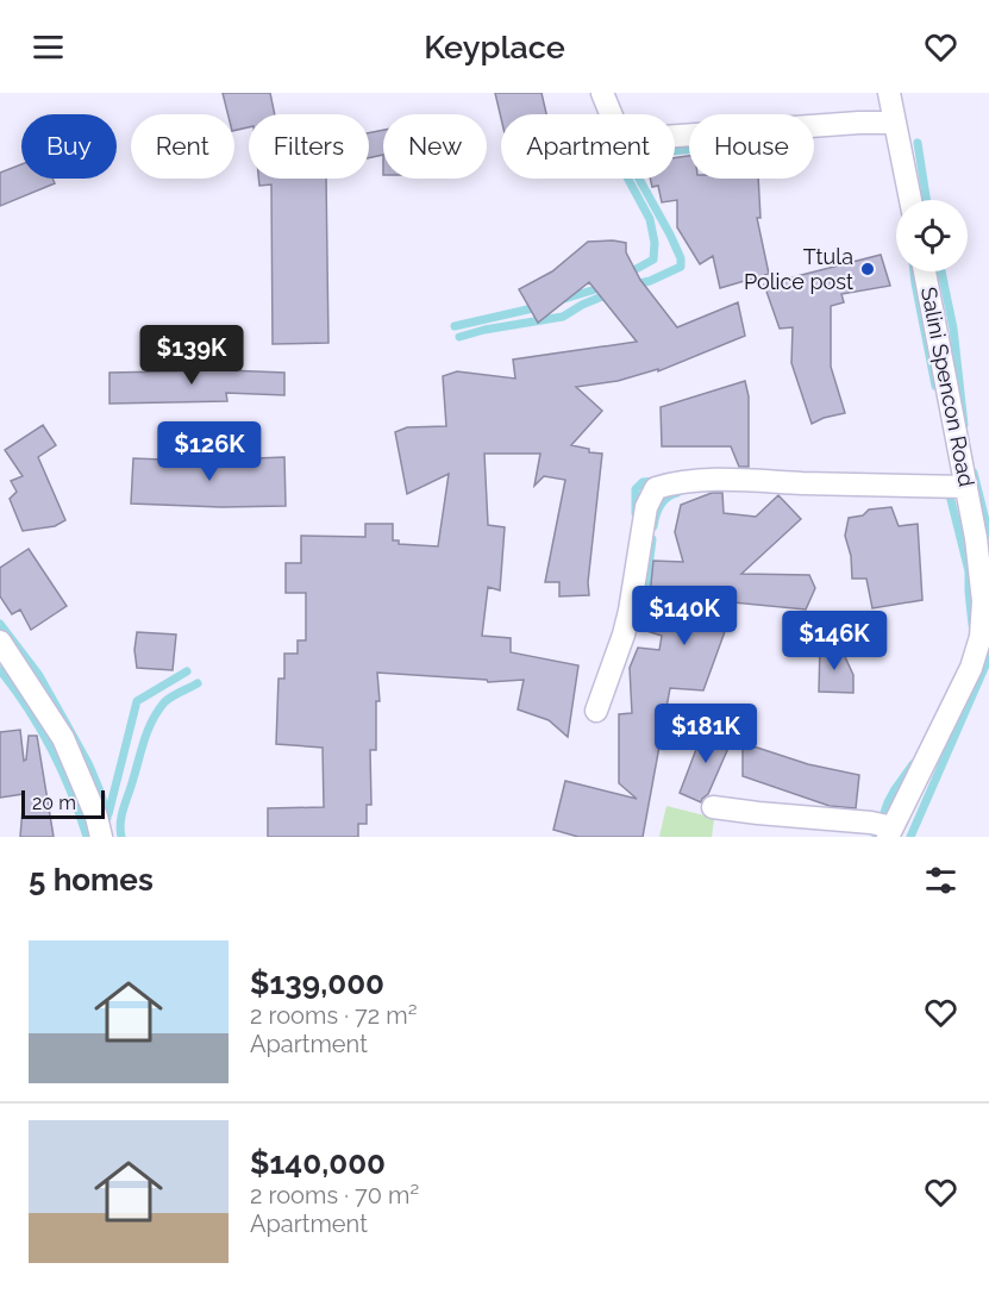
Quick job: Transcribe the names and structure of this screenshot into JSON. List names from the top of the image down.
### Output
{
  "streets": {
    "street": ["Salini Spencon Road"]
  },
  "places": ["Ttula Police post"],
  "scale_bar": "20 m",
  "page": {
    "header": "Keyplace",
    "chip": [
      "Buy",
      "Rent",
      "Filters",
      "New",
      "Apartment",
      "House"
    ],
    "price": [
      "$139K",
      "$126K",
      "$140K",
      "$146K",
      "$181K"
    ],
    "scale": "20 m",
    "heading": "5 homes",
    "list": [
      {
        "name": "$139,000",
        "note": "2 rooms · 72 m² · Apartment"
      },
      {
        "name": "$140,000",
        "note": "2 rooms · 70 m² · Apartment"
      }
    ]
  }
}
